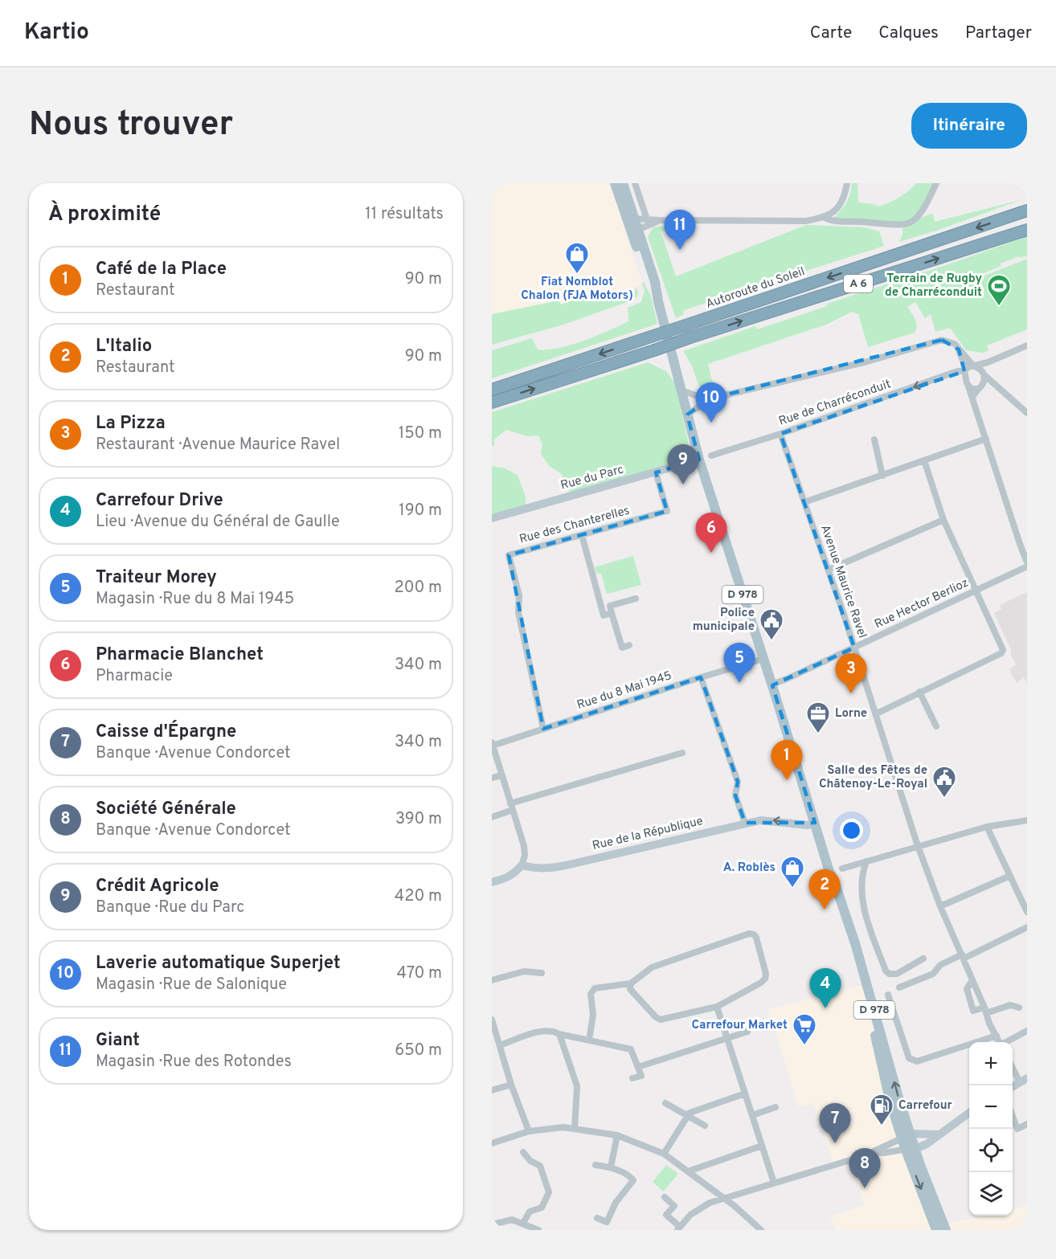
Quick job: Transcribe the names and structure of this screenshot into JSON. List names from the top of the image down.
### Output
{
  "streets": {
    "highway": ["A 6", "Autoroute du Soleil"],
    "main road": ["D 978"],
    "street": [
      "Rue de Charréconduit",
      "Rue du Parc",
      "Rue des Chanterelles",
      "Avenue Maurice Ravel",
      "Rue Hector Berlioz",
      "Rue du 8 Mai 1945",
      "Rue de la République"
    ]
  },
  "crossings": [
    ["Rue de Charréconduit", "Avenue Maurice Ravel"],
    ["Rue du Parc", "Rue des Chanterelles"],
    ["Rue du Parc", "D 978"],
    ["Rue des Chanterelles", "Rue du 8 Mai 1945"],
    ["Avenue Maurice Ravel", "Rue Hector Berlioz"],
    ["D 978", "Rue Hector Berlioz"],
    ["D 978", "Rue du 8 Mai 1945"],
    ["D 978", "Rue de la République"]
  ],
  "places": {
    "shop": ["Fiat Nomblot Chalon (FJA Motors)", "A. Roblès"],
    "sports": ["Terrain de Rugby de Charréconduit"],
    "public building": ["Police municipale", "Salle des Fêtes de Châtenoy-Le-Royal"],
    "office": ["Lorne"],
    "supermarket": ["Carrefour Market"],
    "fuel station": ["Carrefour"]
  },
  "page": {
    "header": "Kartio",
    "nav": ["Carte", "Calques", "Partager"],
    "buttons": "Itinéraire",
    "title": "Nous trouver",
    "heading": ["À proximité", "11 résultats"],
    "pins": [
      "11",
      "10",
      "9",
      "6",
      "5",
      "3",
      "1",
      "2",
      "4",
      "7",
      "8"
    ],
    "list": [
      {
        "mark": "1",
        "name": "Café de la Place",
        "note": "Restaurant",
        "value": "90 m"
      },
      {
        "mark": "2",
        "name": "L'Italio",
        "note": "Restaurant",
        "value": "90 m"
      },
      {
        "mark": "3",
        "name": "La Pizza",
        "note": "Restaurant · Avenue Maurice Ravel",
        "value": "150 m"
      },
      {
        "mark": "4",
        "name": "Carrefour Drive",
        "note": "Lieu · Avenue du Général de Gaulle",
        "value": "190 m"
      },
      {
        "mark": "5",
        "name": "Traiteur Morey",
        "note": "Magasin · Rue du 8 Mai 1945",
        "value": "200 m"
      },
      {
        "mark": "6",
        "name": "Pharmacie Blanchet",
        "note": "Pharmacie",
        "value": "340 m"
      },
      {
        "mark": "7",
        "name": "Caisse d'Épargne",
        "note": "Banque · Avenue Condorcet",
        "value": "340 m"
      },
      {
        "mark": "8",
        "name": "Société Générale",
        "note": "Banque · Avenue Condorcet",
        "value": "390 m"
      },
      {
        "mark": "9",
        "name": "Crédit Agricole",
        "note": "Banque · Rue du Parc",
        "value": "420 m"
      },
      {
        "mark": "10",
        "name": "Laverie automatique Superjet",
        "note": "Magasin · Rue de Salonique",
        "value": "470 m"
      },
      {
        "mark": "11",
        "name": "Giant",
        "note": "Magasin · Rue des Rotondes",
        "value": "650 m"
      }
    ],
    "map_buttons": ["+", "−"]
  }
}
